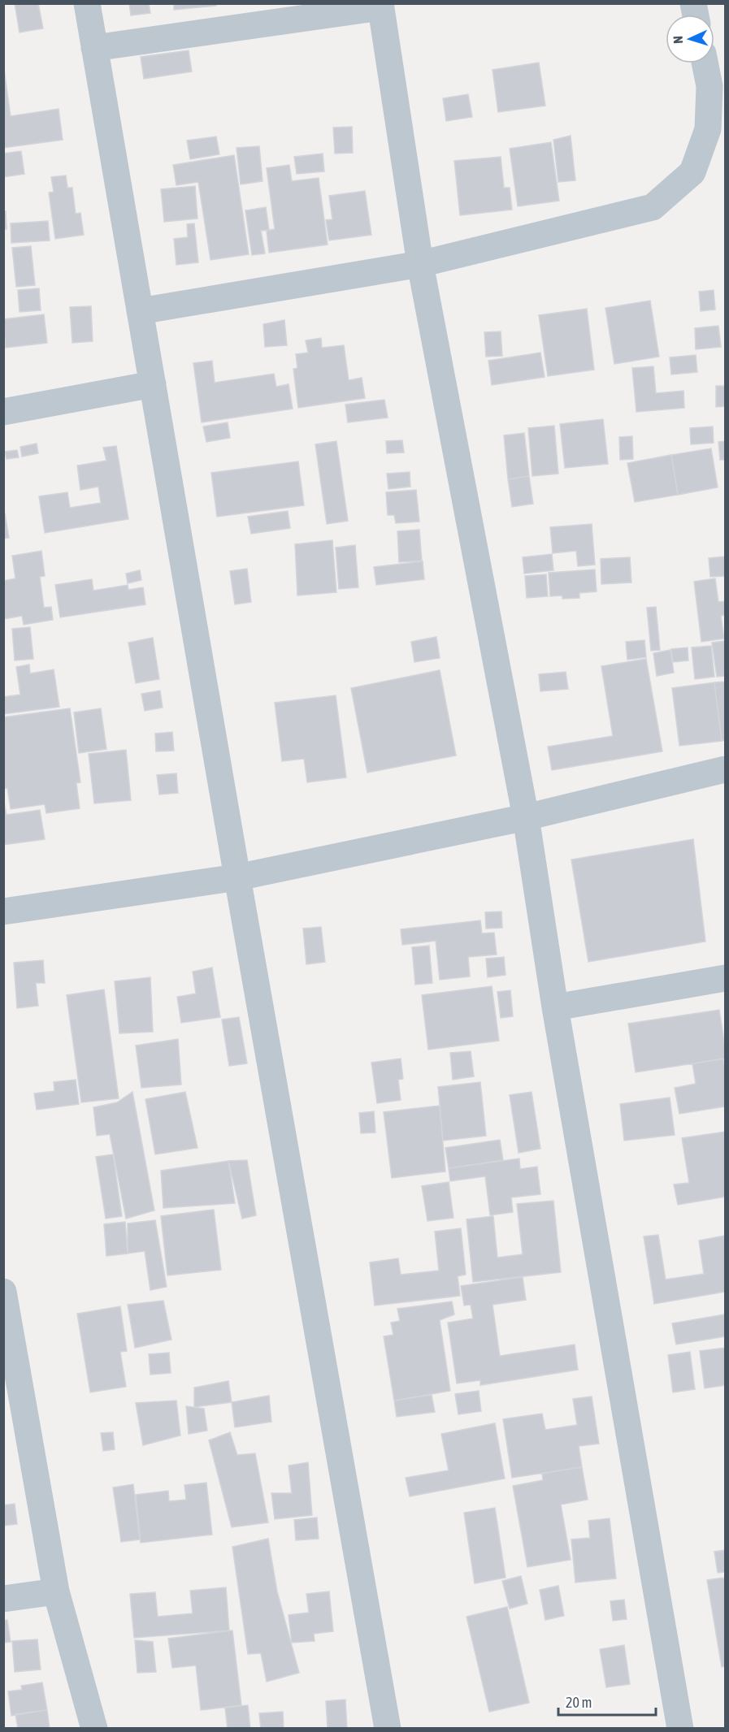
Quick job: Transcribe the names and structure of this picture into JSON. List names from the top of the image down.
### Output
{
  "scale_bar": "20 m",
  "north": "left"
}
